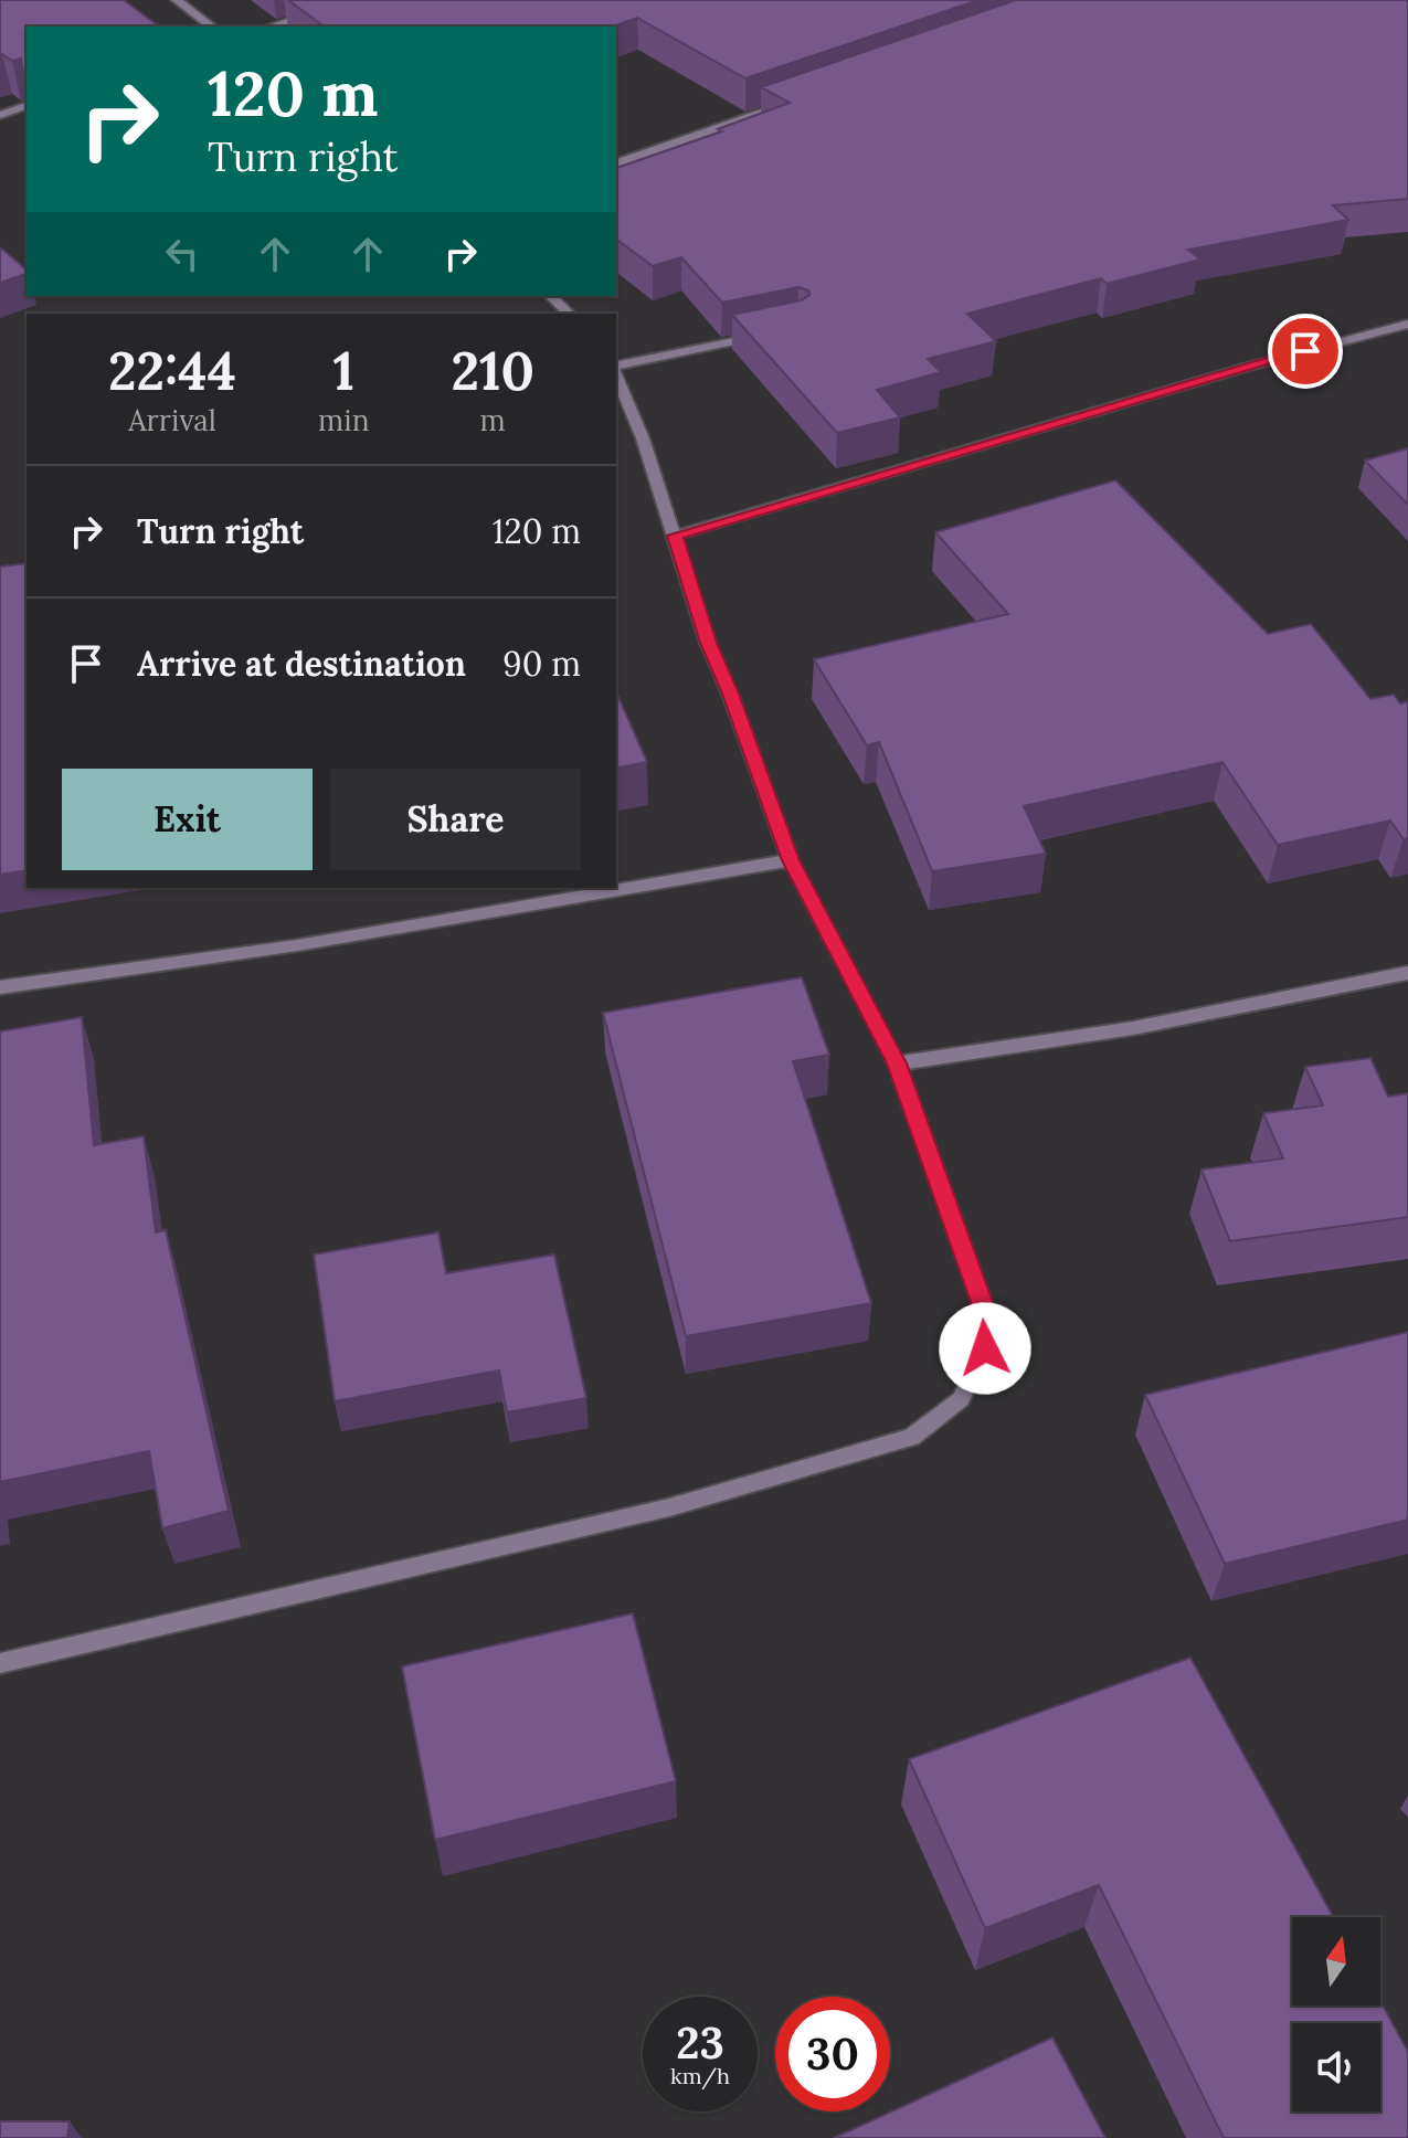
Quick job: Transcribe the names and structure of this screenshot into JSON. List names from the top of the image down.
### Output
{
  "north": "top",
  "page": {
    "turn": ["120 m", "Turn right"],
    "eta": [
      "22:44",
      "Arrival",
      "1",
      "min",
      "210",
      "m"
    ],
    "list": [
      {
        "name": "Turn right",
        "value": "120 m"
      },
      {
        "name": "Arrive at destination",
        "value": "90 m"
      }
    ],
    "buttons": ["Exit", "Share"],
    "speed": "23 km/h",
    "limit": "30"
  }
}
